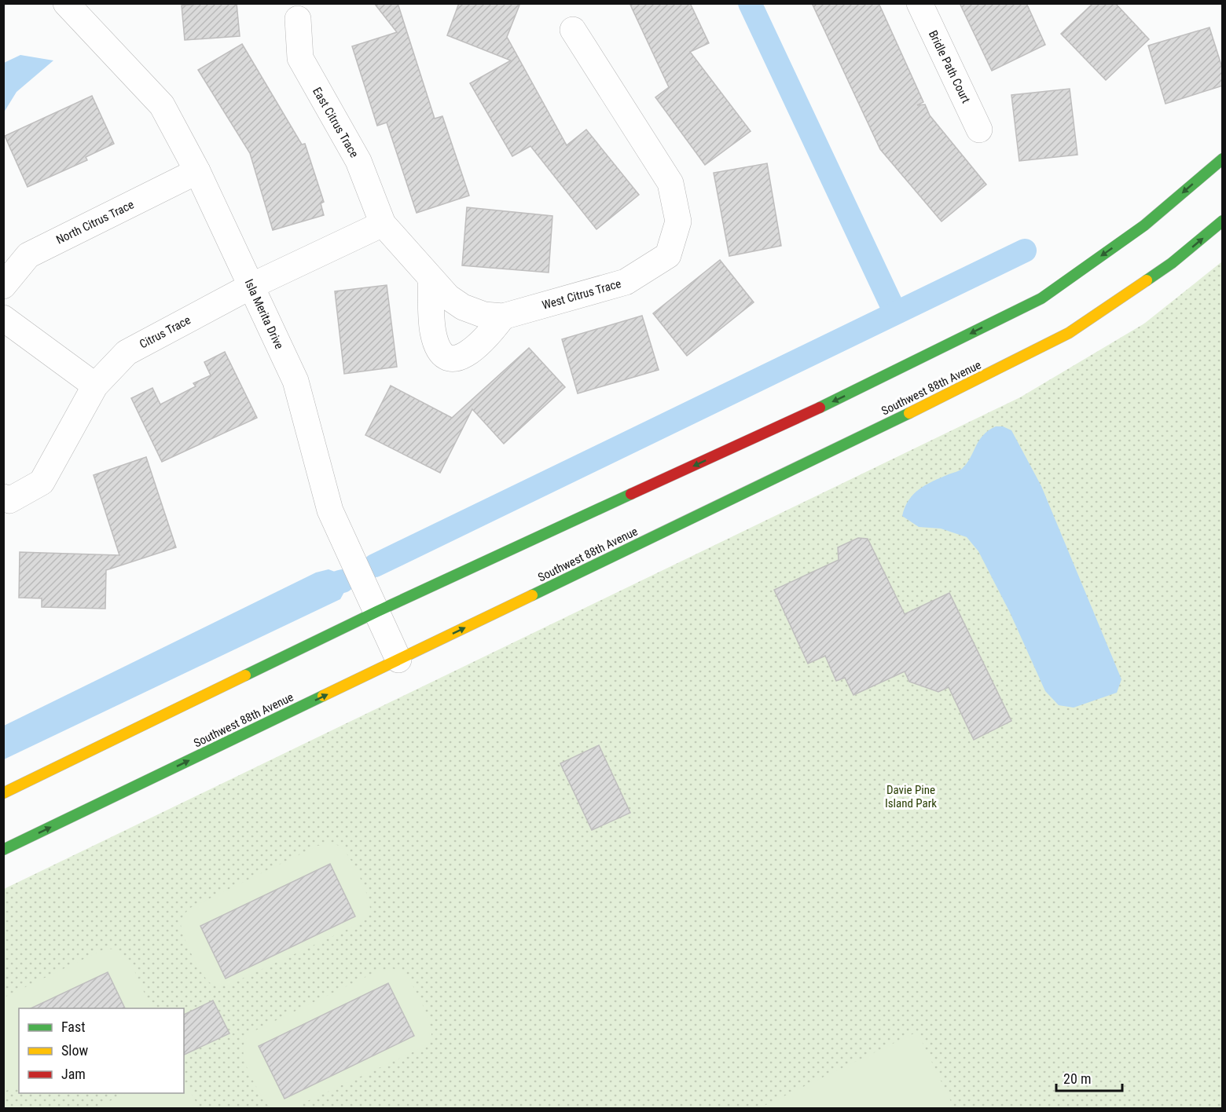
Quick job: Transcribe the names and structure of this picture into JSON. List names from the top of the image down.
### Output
{
  "streets": {
    "main road": ["Southwest 88th Avenue"],
    "street": [
      "Bridle Path Court",
      "East Citrus Trace",
      "North Citrus Trace",
      "West Citrus Trace",
      "Isla Merita Drive",
      "Citrus Trace"
    ]
  },
  "crossings": [
    ["East Citrus Trace", "West Citrus Trace"],
    ["East Citrus Trace", "Citrus Trace"],
    ["North Citrus Trace", "Isla Merita Drive"],
    ["West Citrus Trace", "Citrus Trace"],
    ["Isla Merita Drive", "Citrus Trace"],
    ["Isla Merita Drive", "Southwest 88th Avenue"]
  ],
  "parks": ["Davie Pine Island Park"],
  "legend": ["Fast", "Slow", "Jam"],
  "scale_bar": "20 m"
}
